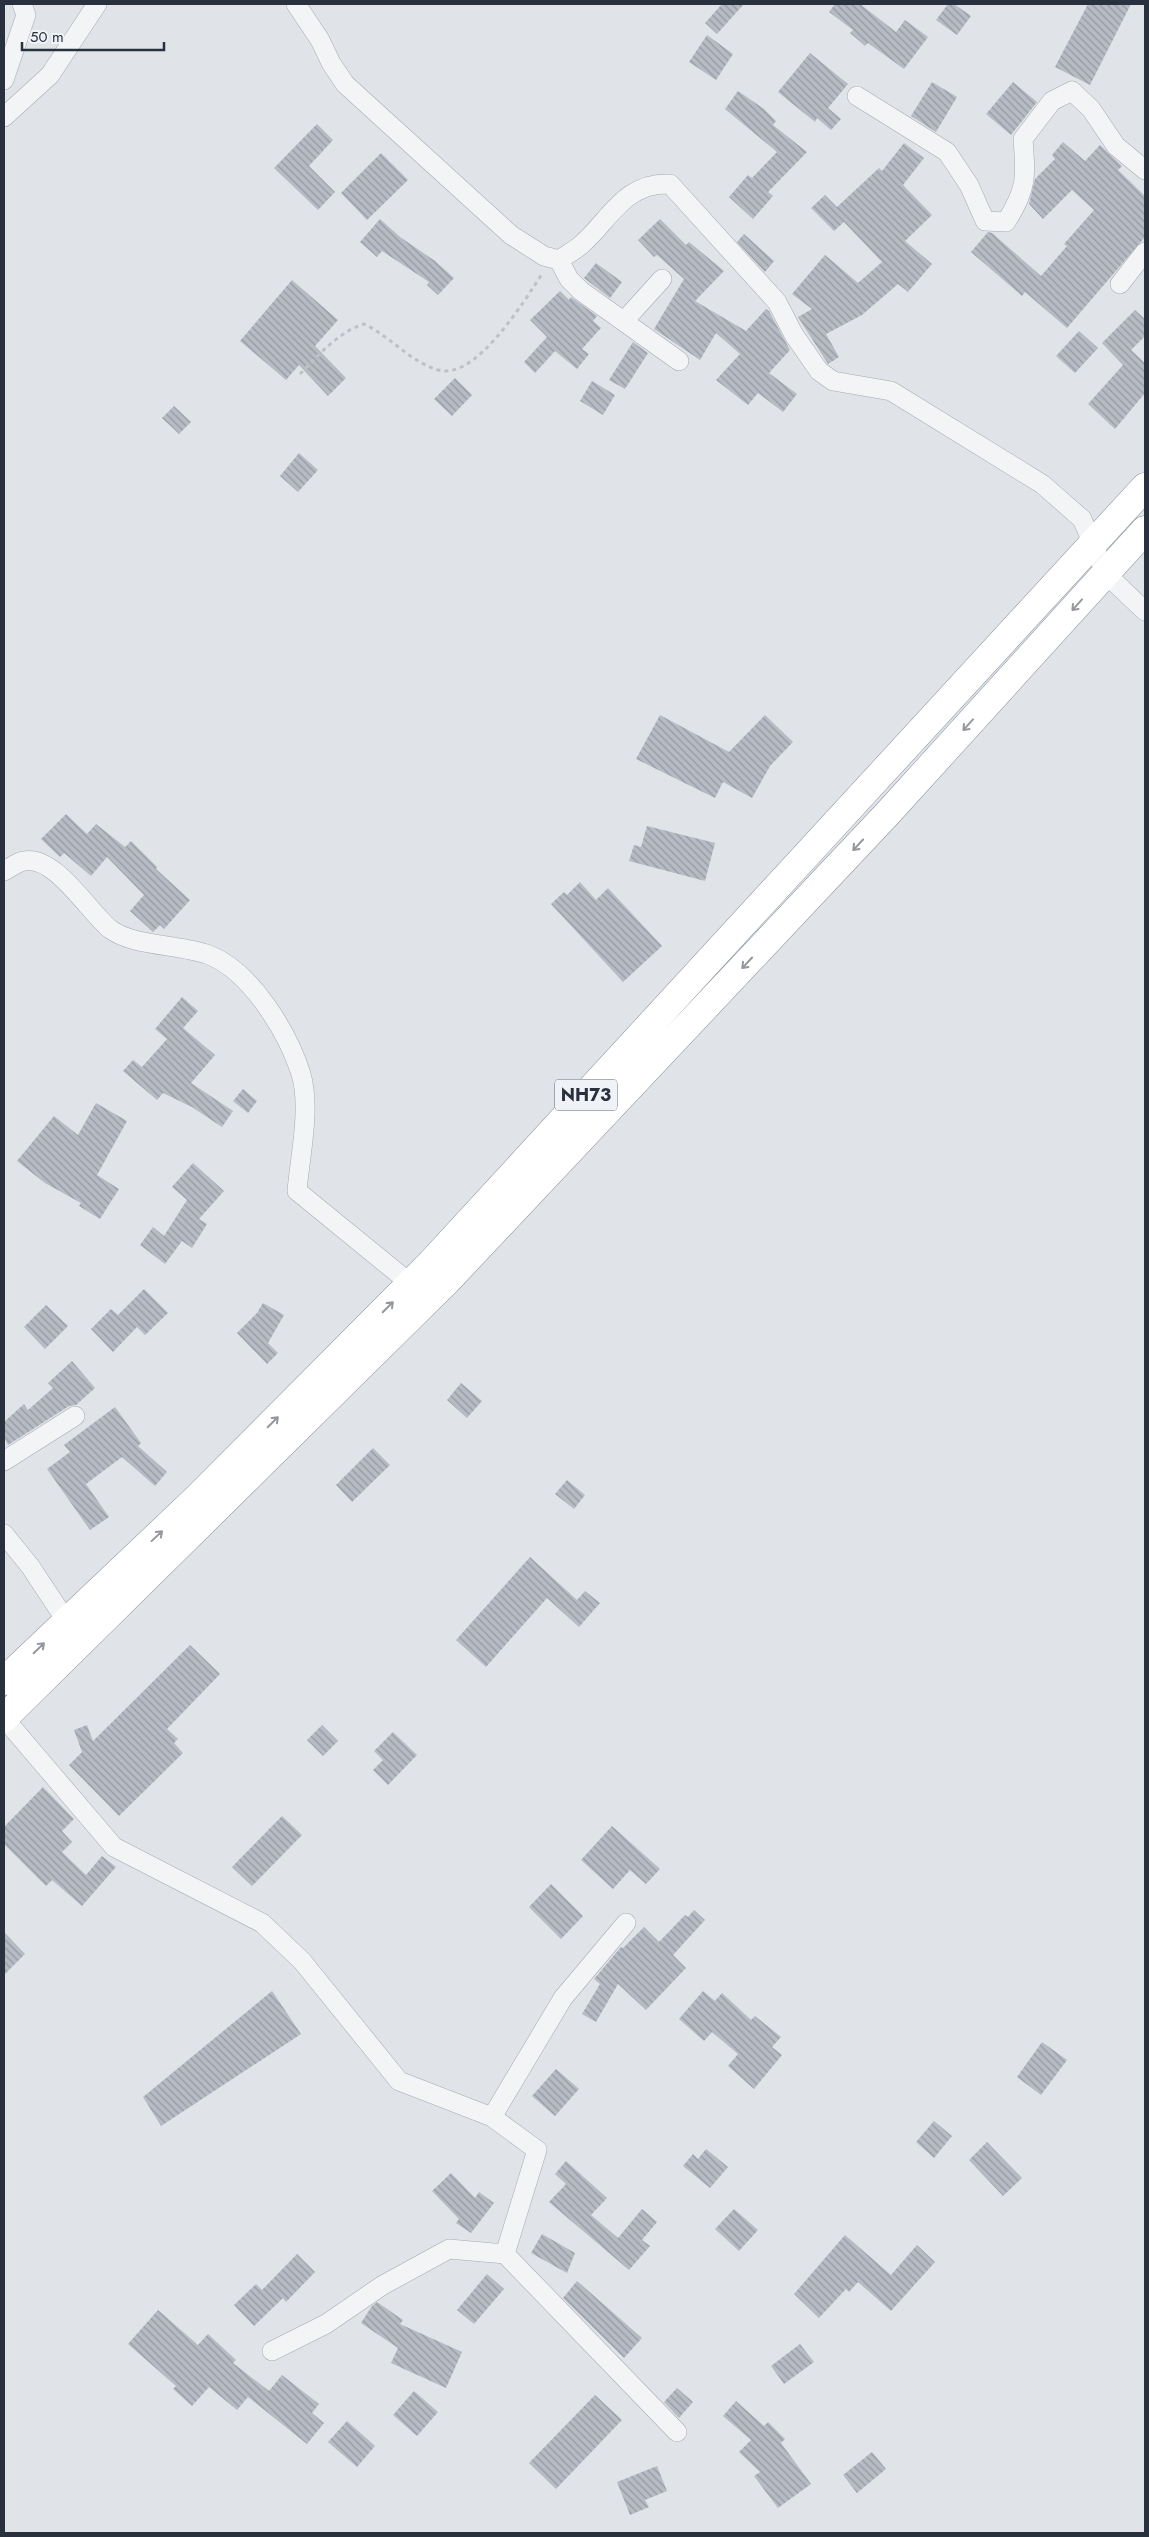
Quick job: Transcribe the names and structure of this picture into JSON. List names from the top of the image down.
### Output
{
  "streets": {
    "highway": ["NH73"]
  },
  "scale_bar": "50 m"
}
